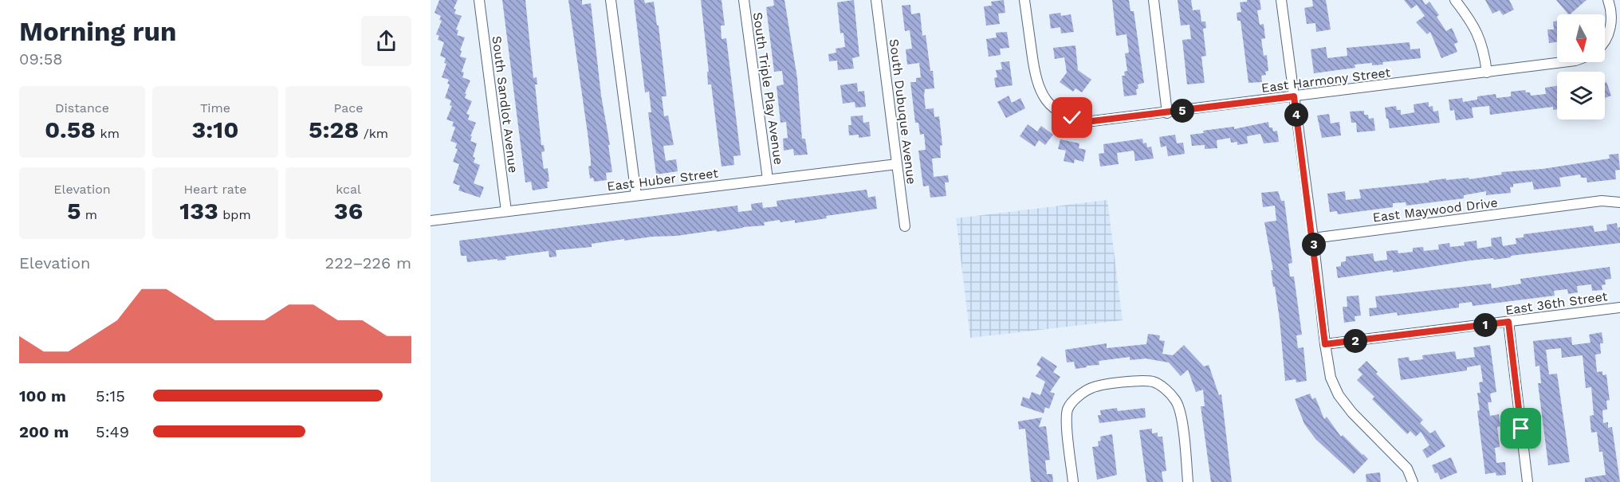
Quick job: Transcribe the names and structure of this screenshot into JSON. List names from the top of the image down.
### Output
{
  "streets": {
    "street": [
      "East Harmony Street",
      "South Triple Play Avenue",
      "South Sandlot Avenue",
      "South Dubuque Avenue",
      "East Huber Street",
      "East Maywood Drive",
      "East 36th Street"
    ]
  },
  "crossings": [
    ["South Triple Play Avenue", "East Huber Street"],
    ["South Sandlot Avenue", "East Huber Street"],
    ["South Dubuque Avenue", "East Huber Street"]
  ],
  "north": "bottom",
  "page": {
    "heading": ["Morning run", "09:58"],
    "stats": [
      ["Distance", "0.58 km"],
      ["Time", "3:10"],
      ["Pace", "5:28 /km"],
      ["Elevation", "5 m"],
      ["Heart rate", "133 bpm"],
      ["kcal", "36"]
    ],
    "pins": [
      "5",
      "4",
      "3",
      "1",
      "2"
    ],
    "chart": ["Elevation", "222–226 m"],
    "list": [
      {
        "name": "100 m",
        "note": "5:15"
      },
      {
        "name": "200 m",
        "note": "5:49"
      }
    ]
  }
}
